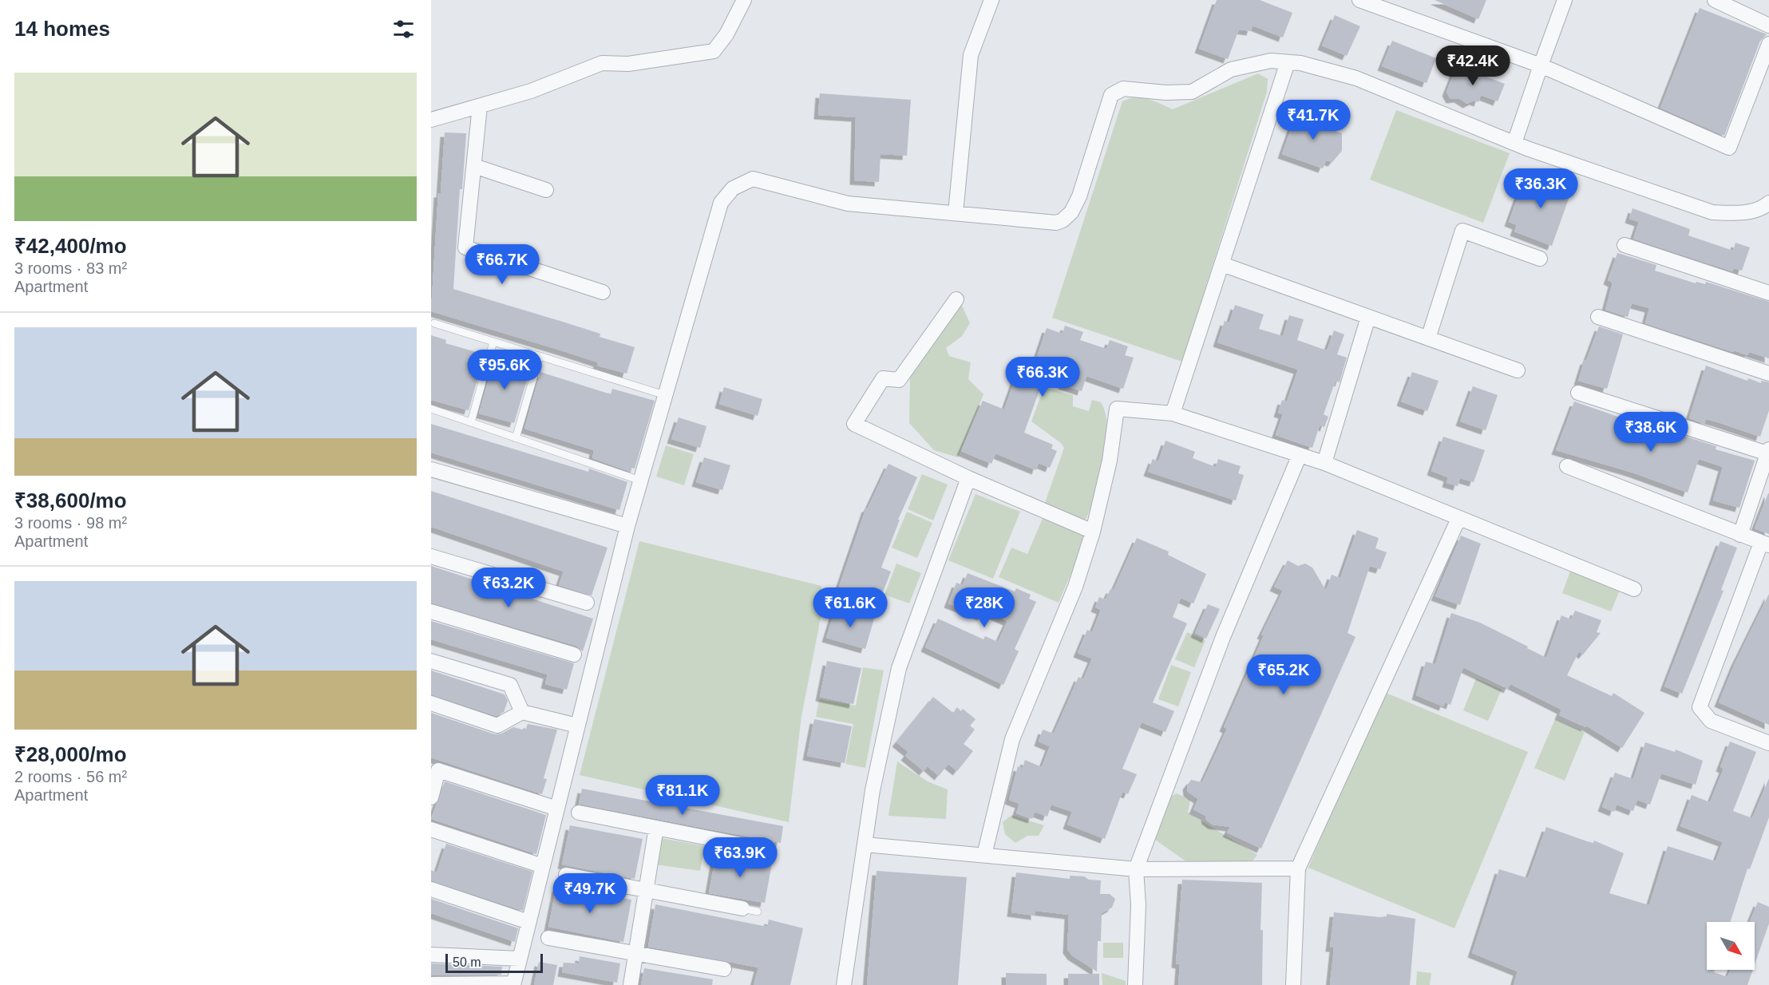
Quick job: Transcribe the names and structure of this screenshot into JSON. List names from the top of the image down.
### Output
{
  "scale_bar": "50 m",
  "north": "bottom right",
  "page": {
    "heading": "14 homes",
    "price": [
      "₹42.4K",
      "₹41.7K",
      "₹36.3K",
      "₹66.7K",
      "₹95.6K",
      "₹66.3K",
      "₹38.6K",
      "₹63.2K",
      "₹61.6K",
      "₹28K",
      "₹65.2K",
      "₹81.1K",
      "₹63.9K",
      "₹49.7K"
    ],
    "list": [
      {
        "name": "₹42,400/mo",
        "note": "3 rooms · 83 m² · Apartment"
      },
      {
        "name": "₹38,600/mo",
        "note": "3 rooms · 98 m² · Apartment"
      },
      {
        "name": "₹28,000/mo",
        "note": "2 rooms · 56 m² · Apartment"
      }
    ],
    "scale": "50 m"
  }
}
